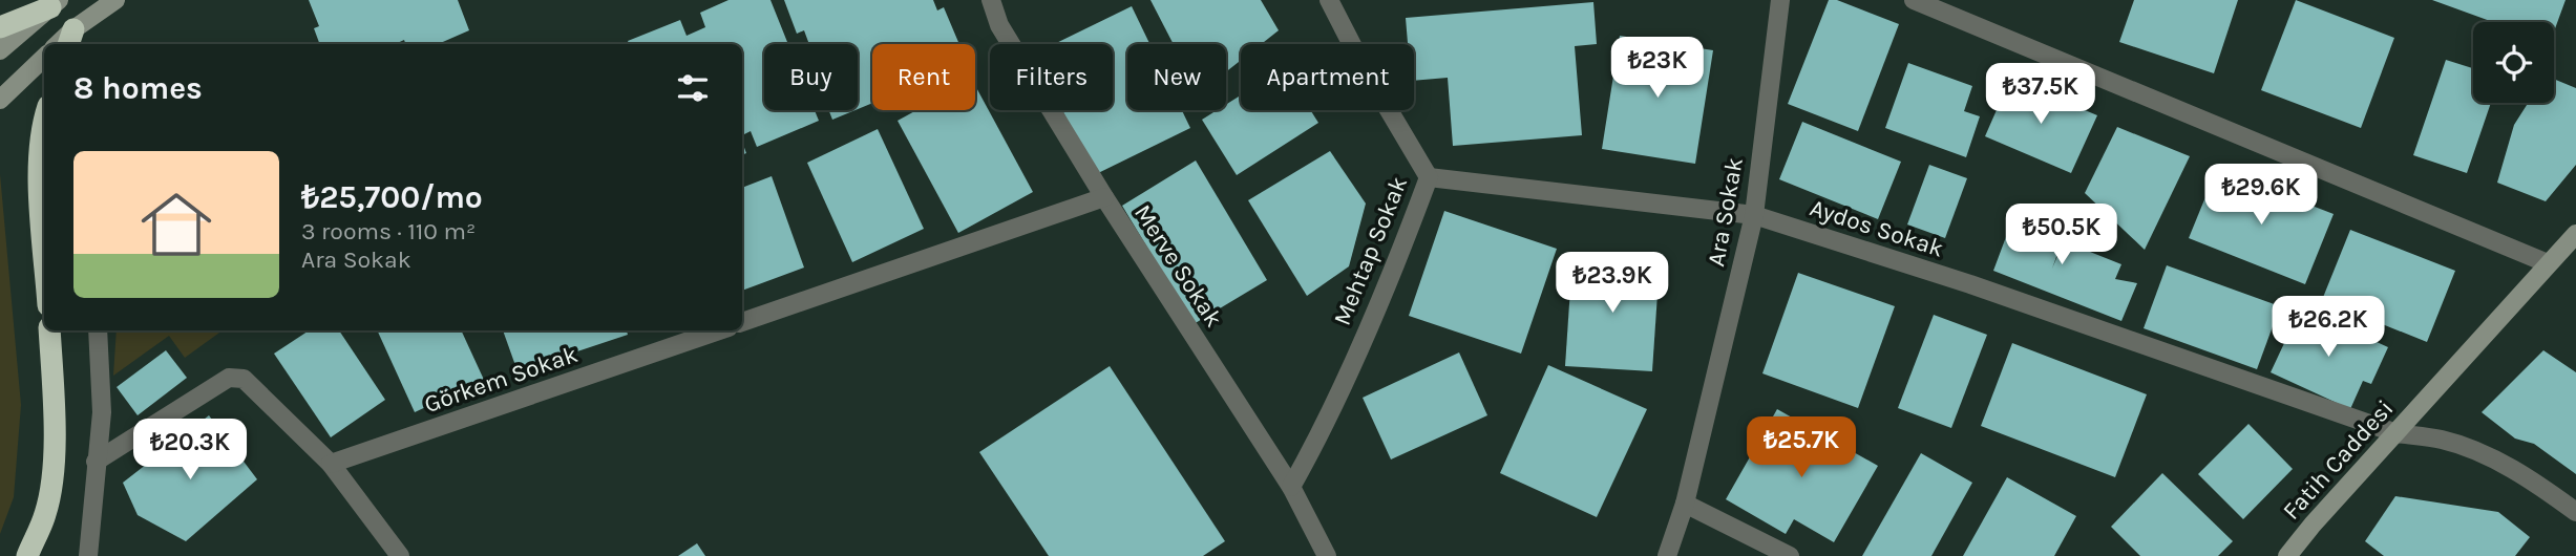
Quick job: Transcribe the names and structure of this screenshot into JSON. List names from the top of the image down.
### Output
{
  "streets": {
    "street": [
      "Ara Sokak",
      "Aydos Sokak",
      "Mehtap Sokak",
      "Merve Sokak",
      "Görkem Sokak",
      "Fatih Caddesi"
    ]
  },
  "crossings": [
    ["Ara Sokak", "Aydos Sokak"],
    ["Aydos Sokak", "Mehtap Sokak"],
    ["Aydos Sokak", "Fatih Caddesi"],
    ["Mehtap Sokak", "Merve Sokak"]
  ],
  "page": {
    "price": [
      "₺23K",
      "₺37.5K",
      "₺29.6K",
      "₺50.5K",
      "₺23.9K",
      "₺26.2K",
      "₺25.7K",
      "₺20.3K"
    ],
    "chip": [
      "Buy",
      "Rent",
      "Filters",
      "New",
      "Apartment"
    ],
    "heading": "8 homes",
    "list": [
      {
        "name": "₺25,700/mo",
        "note": "3 rooms · 110 m² · Ara Sokak"
      }
    ]
  }
}
